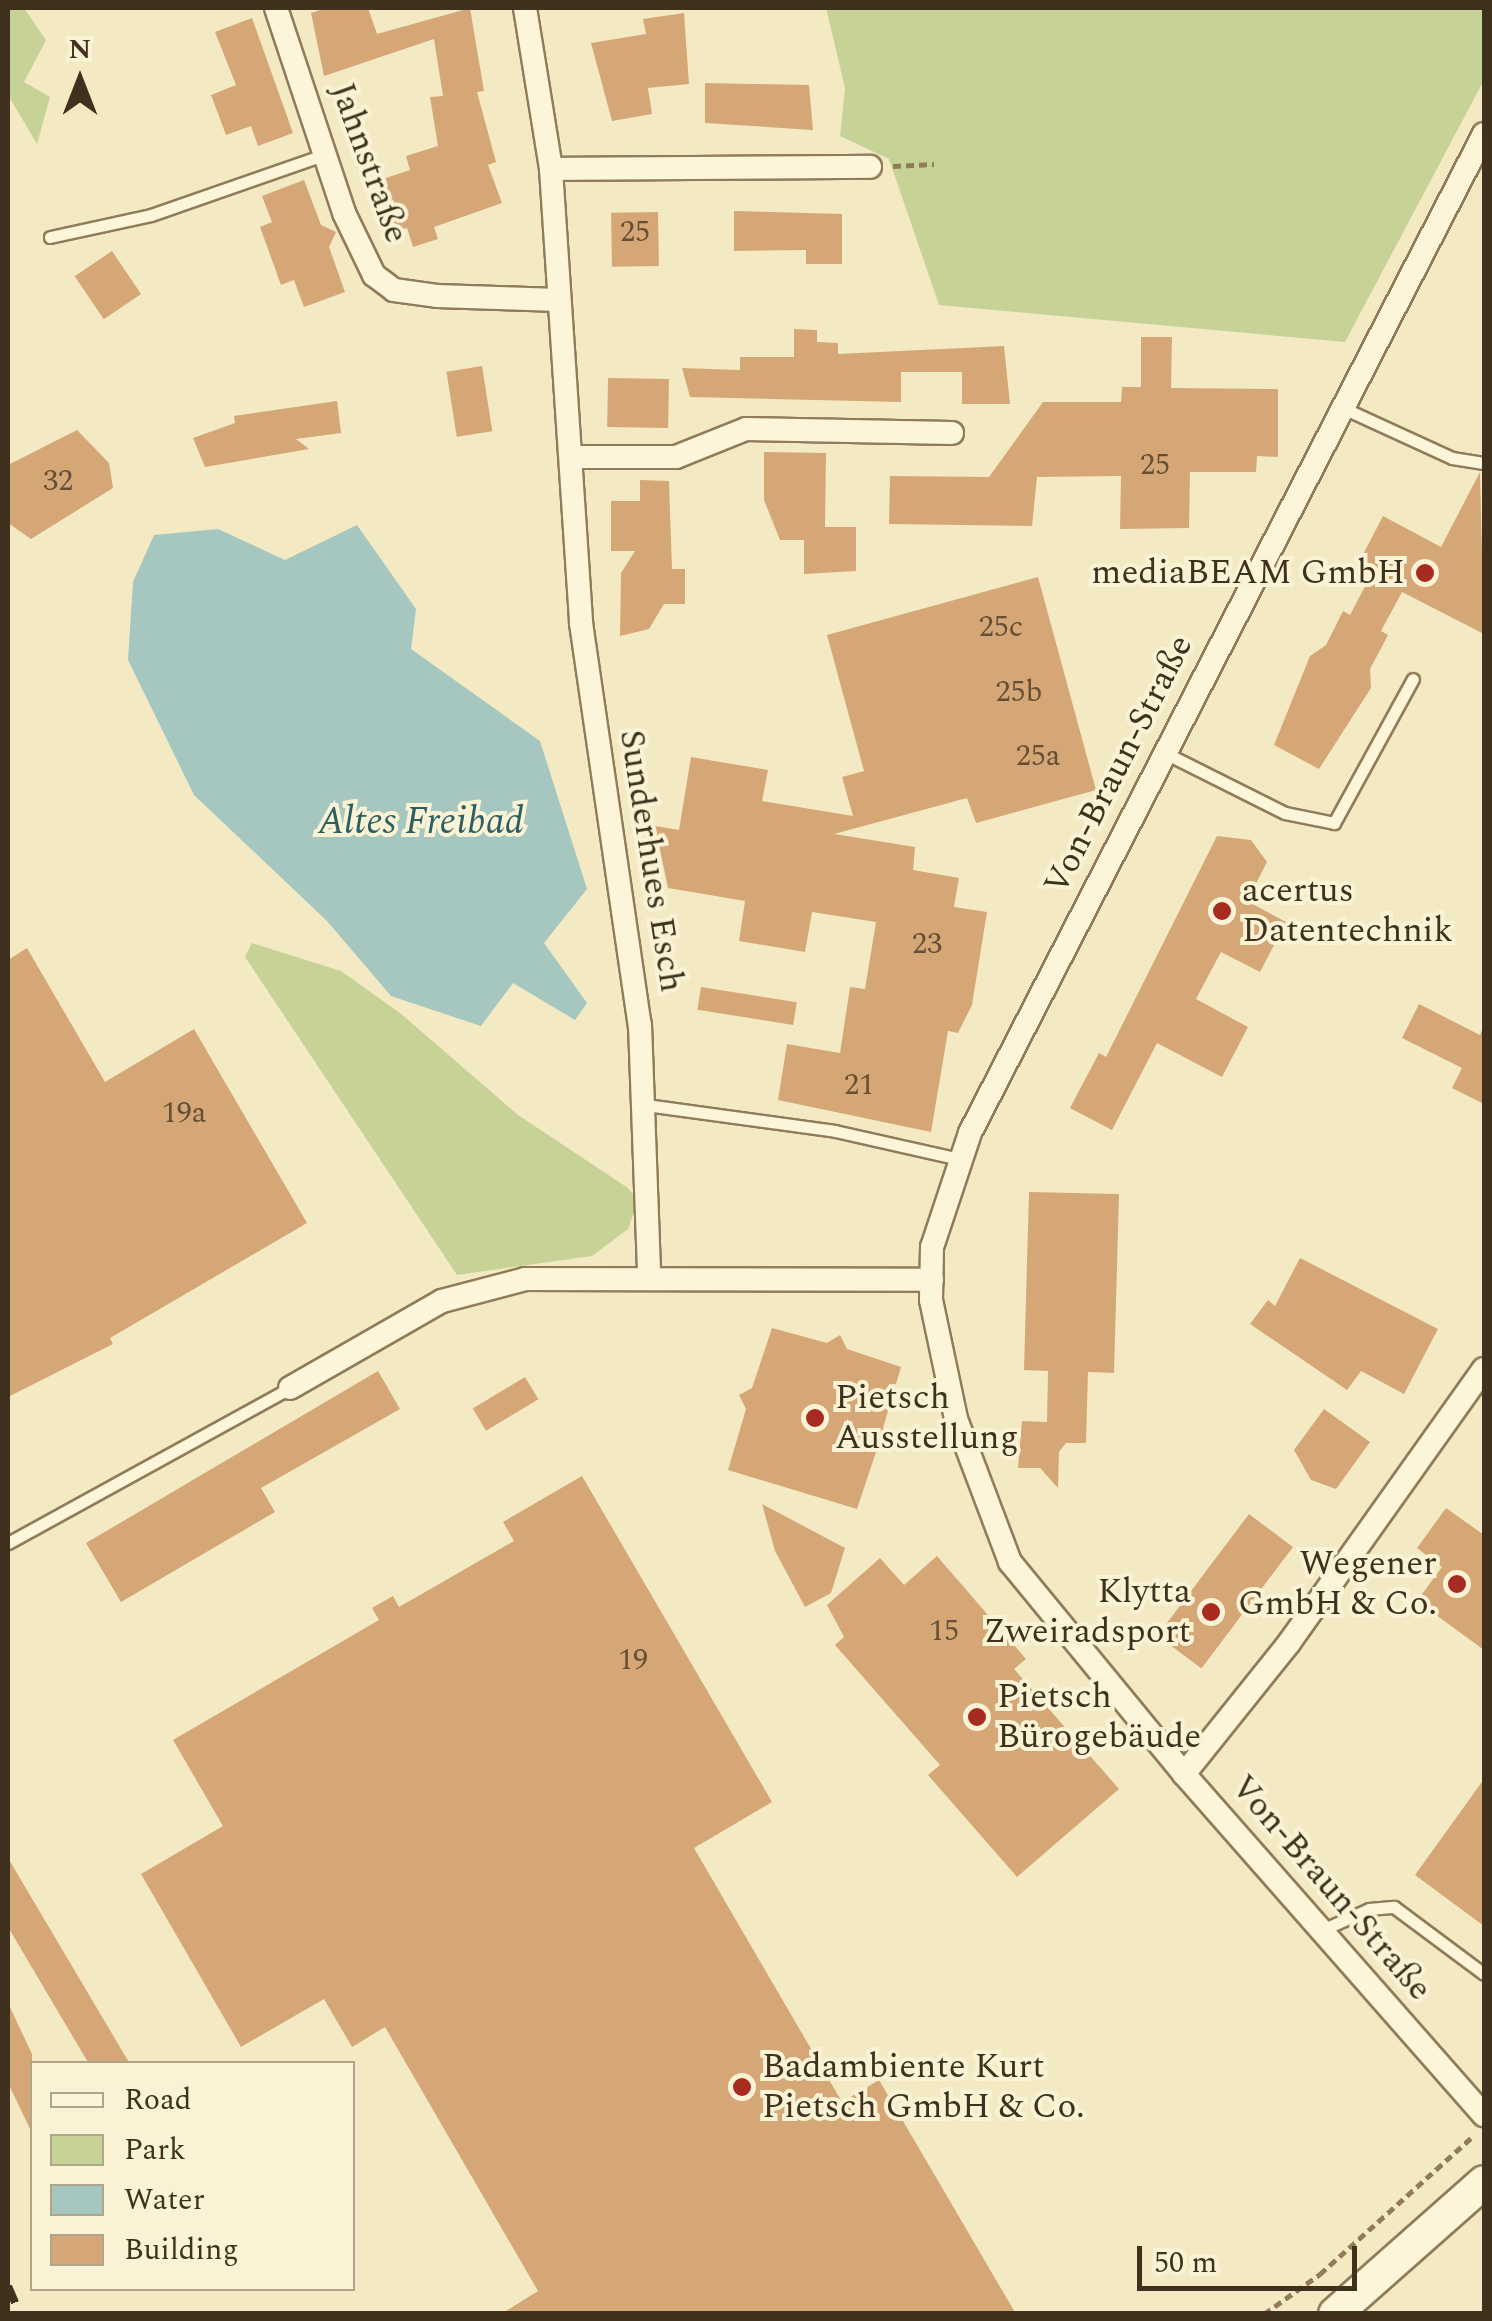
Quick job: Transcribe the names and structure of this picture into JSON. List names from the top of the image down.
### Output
{
  "streets": {
    "street": ["Jahnstraße", "Von-Braun-Straße", "Sunderhues Esch"]
  },
  "crossings": [
    ["Jahnstraße", "Sunderhues Esch"]
  ],
  "water": ["Altes Freibad"],
  "places": [
    "mediaBEAM GmbH",
    "acertus Datentechnik",
    "Pietsch Ausstellung",
    "Wegener GmbH & Co.",
    "Klytta Zweiradsport",
    "Pietsch Bürogebäude",
    "Badambiente Kurt Pietsch GmbH & Co."
  ],
  "house_numbers": [
    "25",
    "25",
    "32",
    "25c",
    "25b",
    "25a",
    "23",
    "21",
    "19a",
    "15",
    "19"
  ],
  "legend": [
    "Road",
    "Park",
    "Water",
    "Building"
  ],
  "scale_bar": "50 m",
  "north": "top"
}
